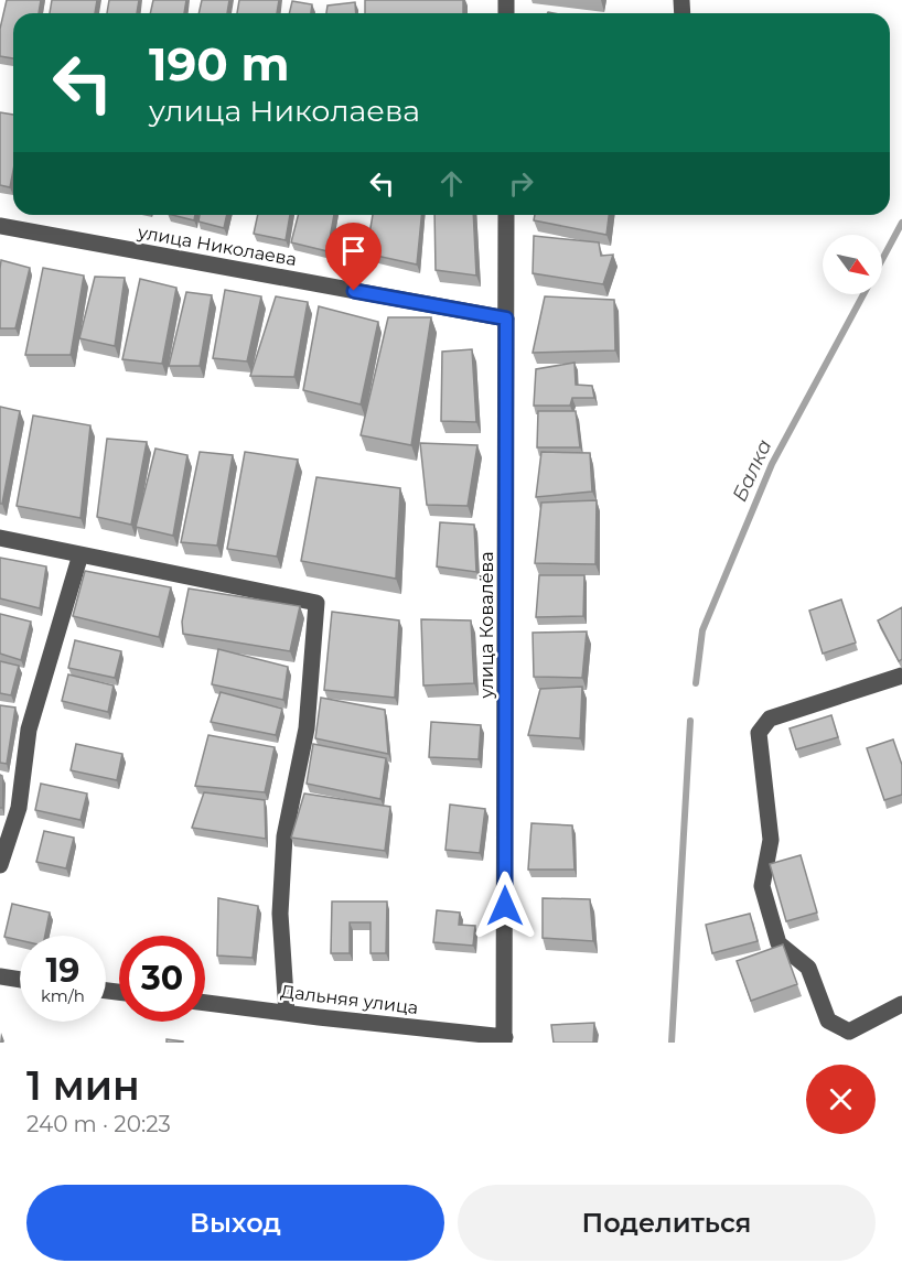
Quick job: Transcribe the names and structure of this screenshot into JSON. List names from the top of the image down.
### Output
{
  "streets": {
    "street": ["улица Николаева", "улица Ковалёва", "Дальняя улица"]
  },
  "crossings": [
    ["улица Николаева", "улица Ковалёва"],
    ["улица Ковалёва", "Дальняя улица"]
  ],
  "water": ["Балка"],
  "north": "bottom right",
  "page": {
    "turn": ["190 m", "улица Николаева"],
    "speed": "19 km/h",
    "limit": "30",
    "heading": ["1 мин", "240 m · 20:23"],
    "buttons": ["Выход", "Поделиться"]
  }
}
